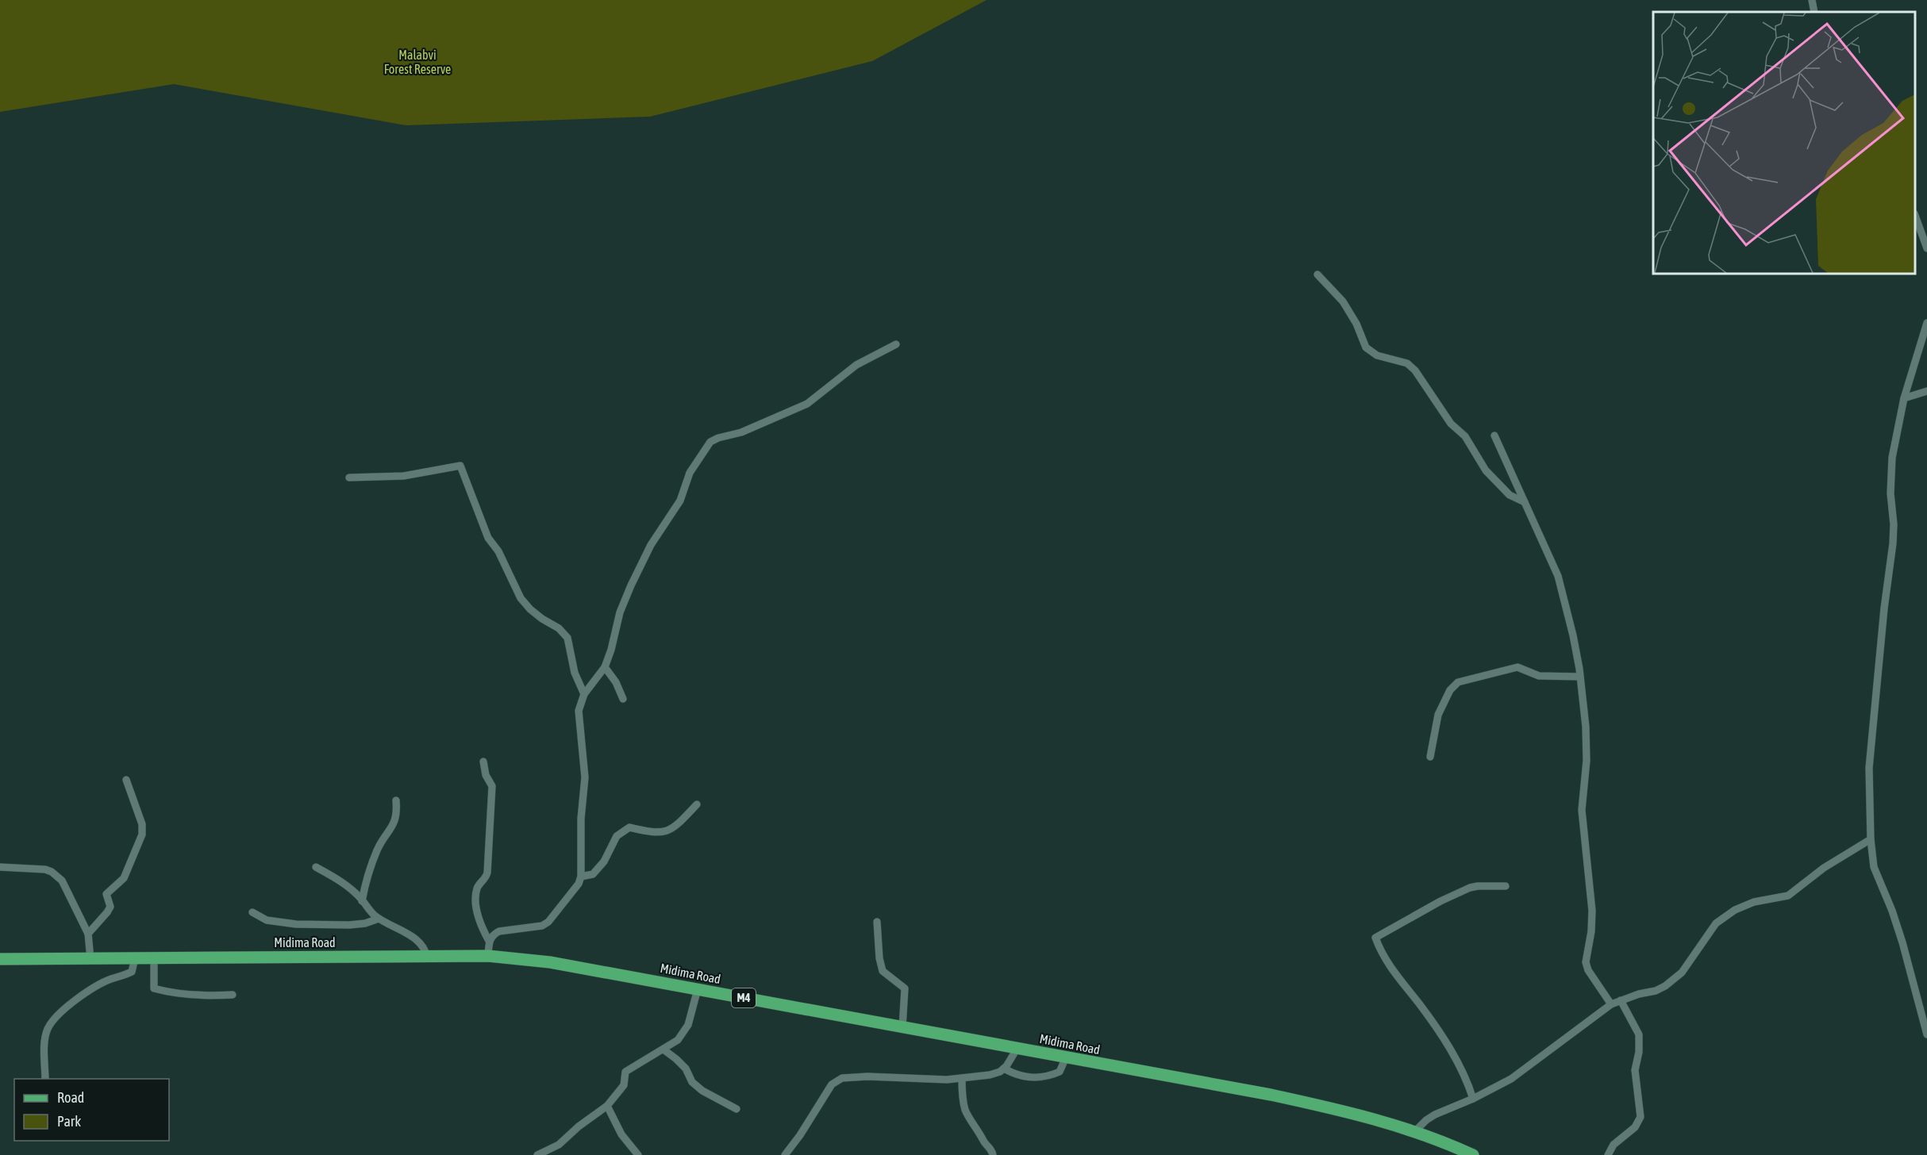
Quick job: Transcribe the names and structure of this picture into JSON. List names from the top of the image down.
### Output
{
  "streets": {
    "main road": ["Midima Road", "M4"]
  },
  "parks": ["Malabvi Forest Reserve"],
  "legend": ["Road", "Park"]
}
